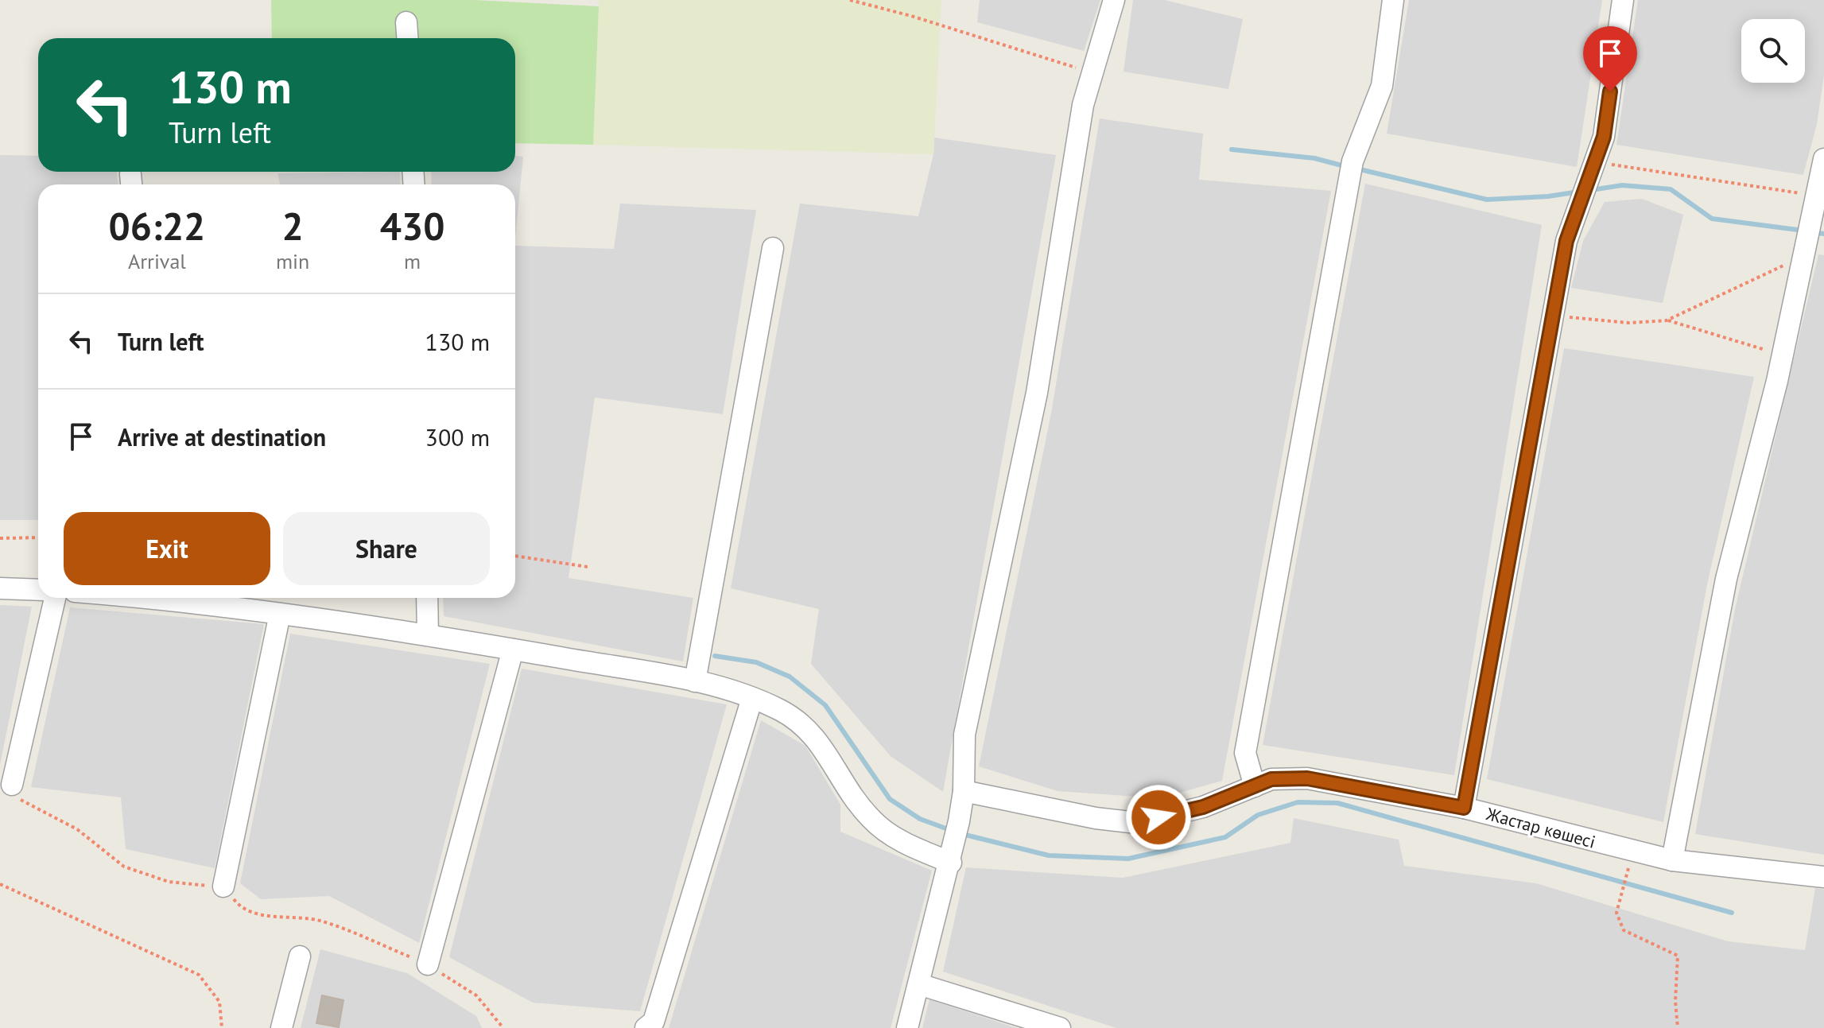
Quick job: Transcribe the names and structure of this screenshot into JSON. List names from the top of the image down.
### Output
{
  "streets": {
    "street": ["Жастар көшесі"]
  },
  "page": {
    "turn": ["130 m", "Turn left"],
    "eta": [
      "06:22",
      "Arrival",
      "2",
      "min",
      "430",
      "m"
    ],
    "list": [
      {
        "name": "Turn left",
        "value": "130 m"
      },
      {
        "name": "Arrive at destination",
        "value": "300 m"
      }
    ],
    "buttons": ["Exit", "Share"]
  }
}
